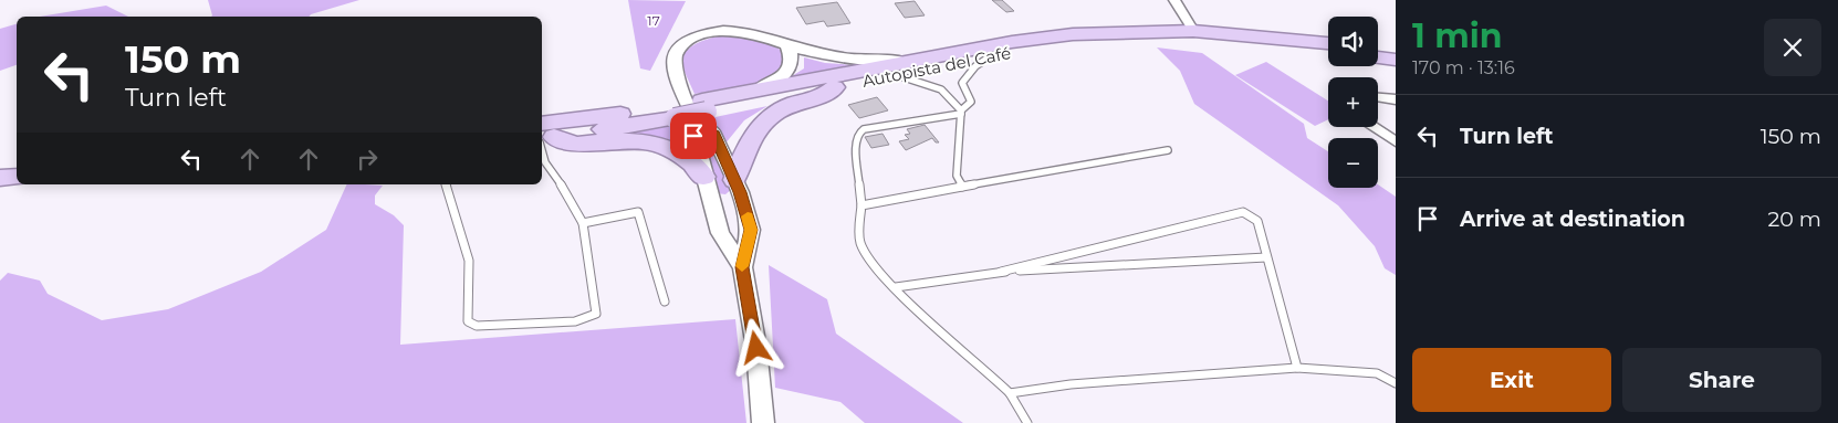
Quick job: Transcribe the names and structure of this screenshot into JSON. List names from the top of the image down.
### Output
{
  "streets": {
    "highway": ["Autopista del Café"]
  },
  "parks": ["17"],
  "page": {
    "heading": ["1 min", "170 m · 13:16"],
    "map_buttons": ["+", "−"],
    "turn": ["150 m", "Turn left"],
    "list": [
      {
        "name": "Turn left",
        "value": "150 m"
      },
      {
        "name": "Arrive at destination",
        "value": "20 m"
      }
    ],
    "buttons": ["Exit", "Share"]
  }
}
